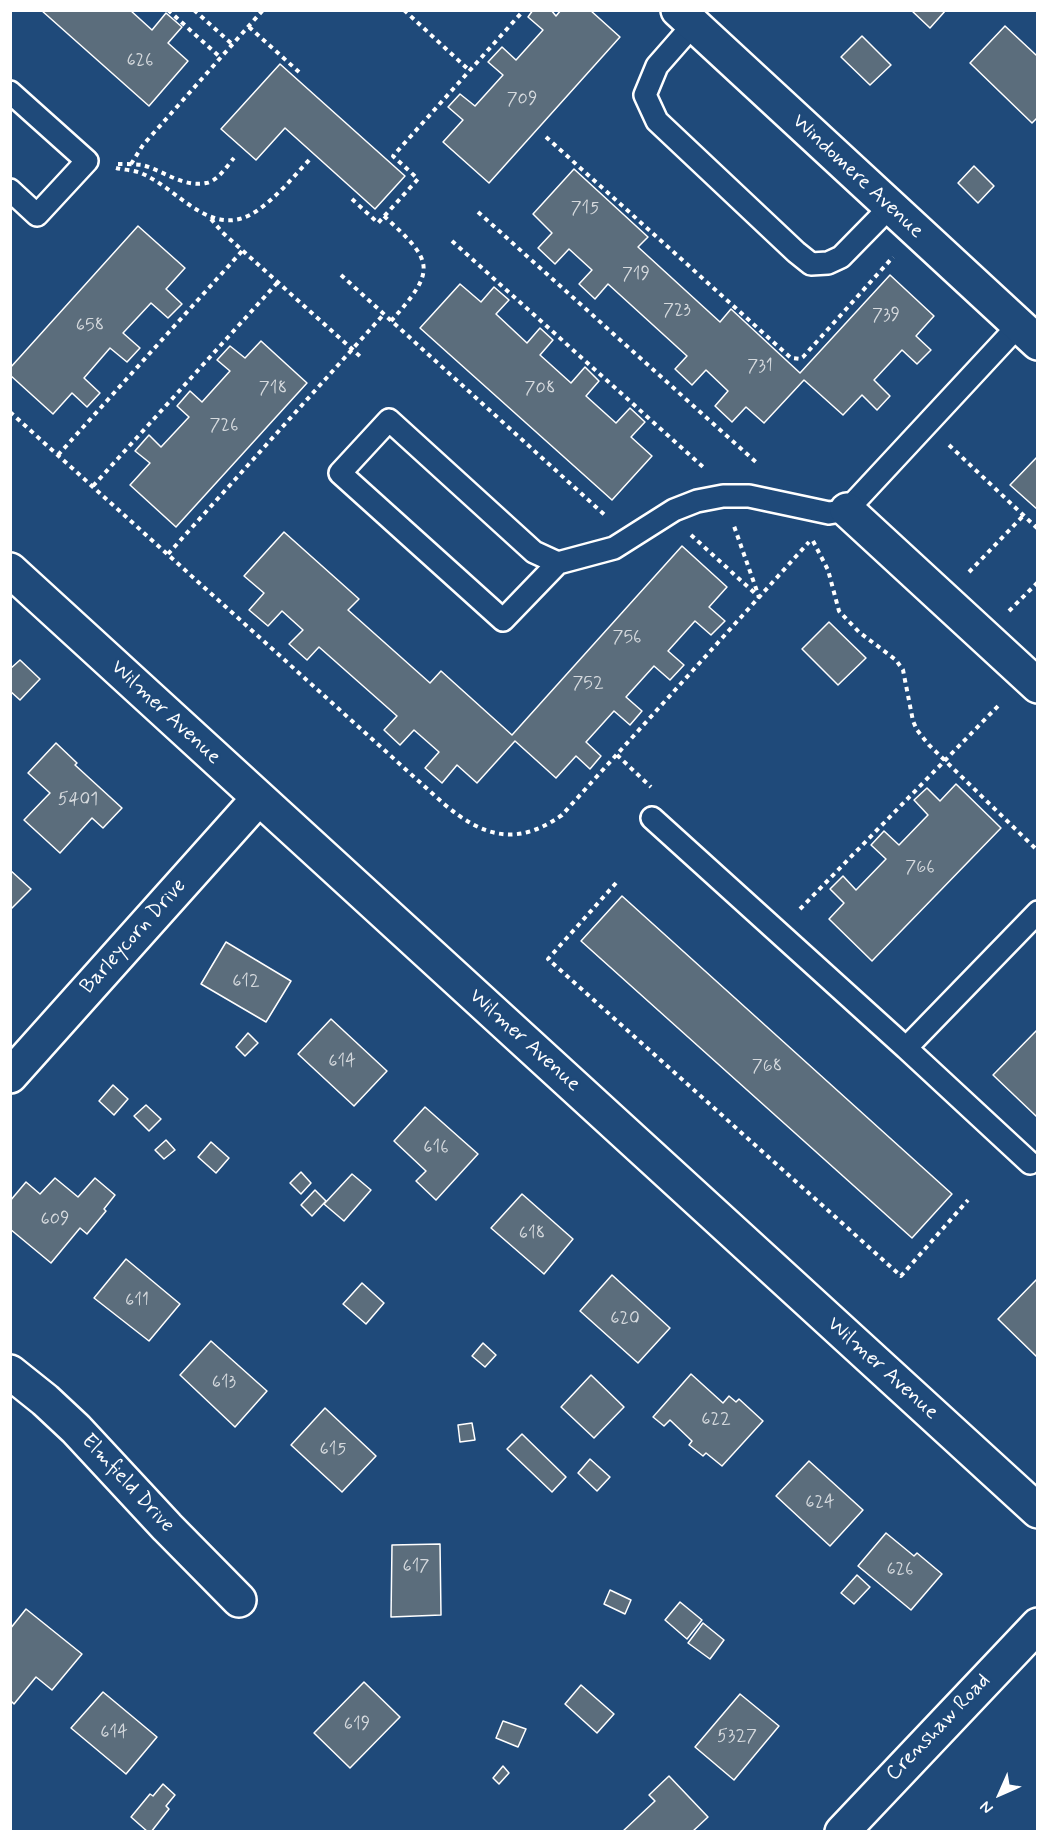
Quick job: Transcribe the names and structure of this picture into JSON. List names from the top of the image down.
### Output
{
  "streets": {
    "street": [
      "Windomere Avenue",
      "Wilmer Avenue",
      "Barleycorn Drive",
      "Elmfield Drive",
      "Crenshaw Road"
    ]
  },
  "crossings": [
    ["Wilmer Avenue", "Barleycorn Drive"]
  ],
  "house_numbers": [
    "626",
    "709",
    "715",
    "719",
    "723",
    "739",
    "658",
    "731",
    "718",
    "708",
    "726",
    "756",
    "752",
    "5401",
    "766",
    "612",
    "614",
    "768",
    "616",
    "609",
    "618",
    "611",
    "620",
    "613",
    "622",
    "615",
    "624",
    "617",
    "626",
    "619",
    "614",
    "5327"
  ],
  "north": "bottom left"
}
